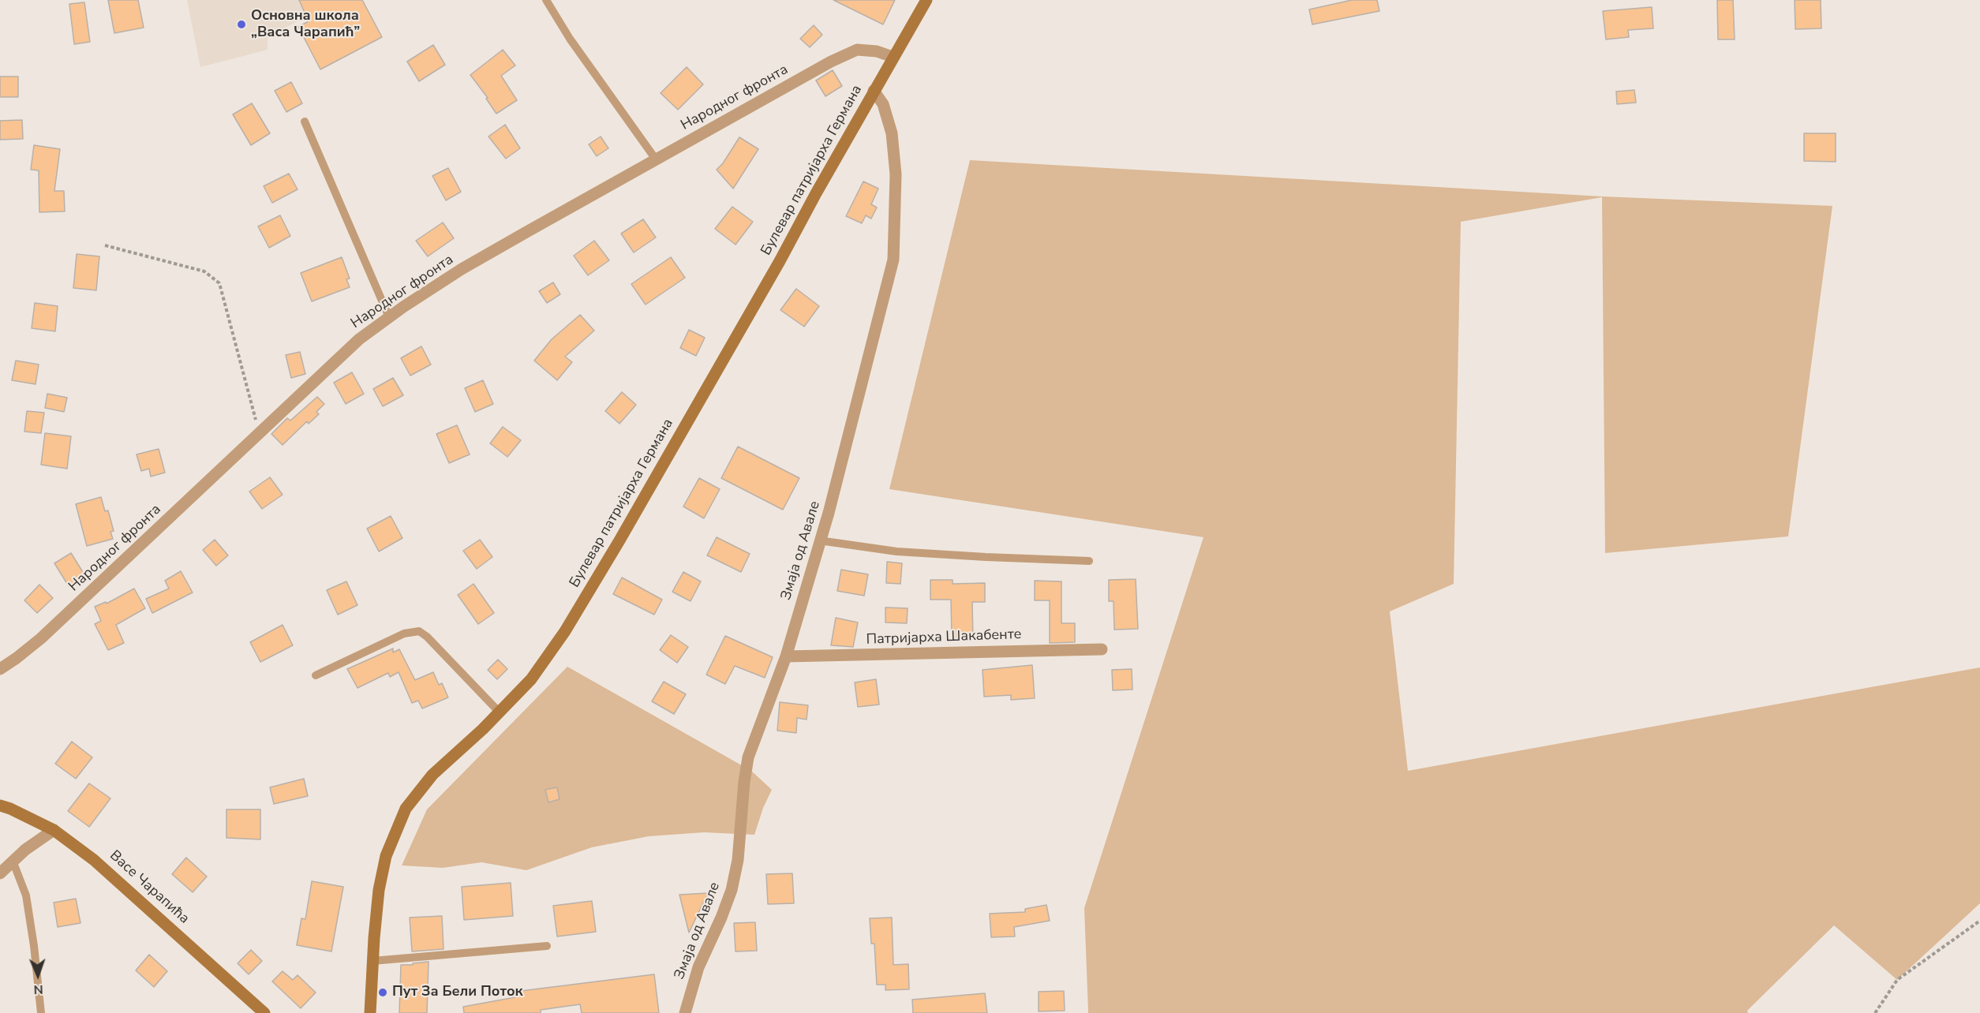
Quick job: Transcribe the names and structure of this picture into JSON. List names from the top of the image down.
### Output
{
  "streets": {
    "main road": ["Булевар патријарха Германа", "Васе Чарапића"],
    "street": ["Народног фронта", "Змаја од Авале", "Патријарха Шакабенте"]
  },
  "crossings": [
    ["Народног фронта", "Булевар патријарха Германа"],
    ["Булевар патријарха Германа", "Змаја од Авале"],
    ["Змаја од Авале", "Патријарха Шакабенте"]
  ],
  "places": ["Основна школа „Васа Чарапић”", "Пут За Бели Поток"],
  "north": "bottom"
}
